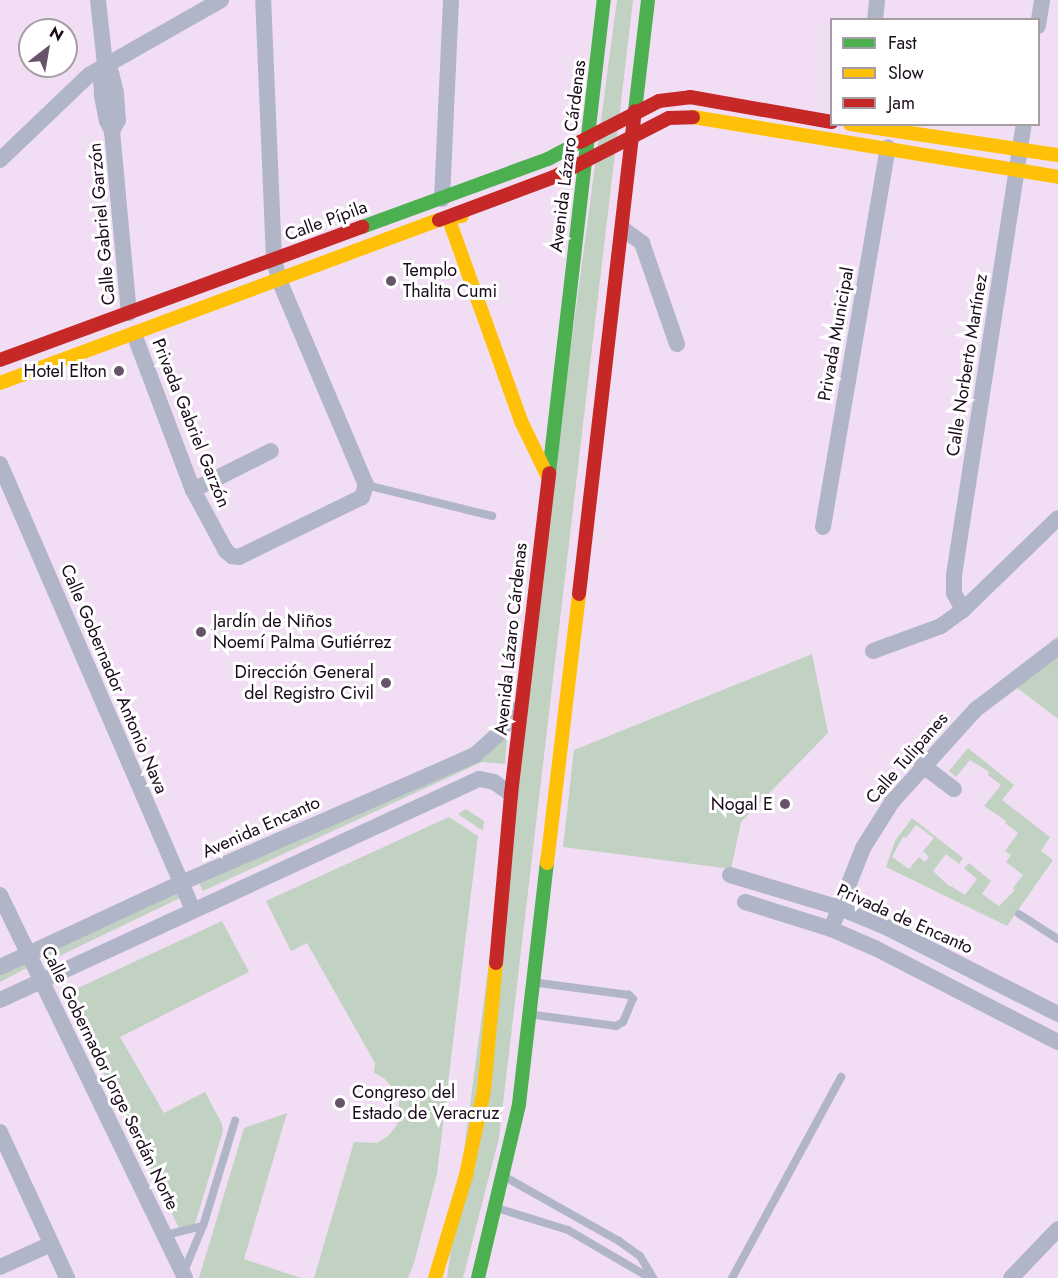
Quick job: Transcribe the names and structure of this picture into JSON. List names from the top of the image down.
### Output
{
  "streets": {
    "main road": ["Avenida Lázaro Cárdenas", "Calle Pípila"],
    "street": [
      "Calle Gabriel Garzón",
      "Privada Municipal",
      "Calle Norberto Martínez",
      "Privada Gabriel Garzón",
      "Calle Gobernador Antonio Nava",
      "Calle Tulipanes",
      "Avenida Encanto",
      "Privada de Encanto",
      "Calle Gobernador Jorge Serdán Norte"
    ]
  },
  "crossings": [
    ["Avenida Lázaro Cárdenas", "Avenida Encanto"],
    ["Calle Pípila", "Calle Gabriel Garzón"],
    ["Calle Gobernador Antonio Nava", "Avenida Encanto"],
    ["Calle Tulipanes", "Privada de Encanto"],
    ["Avenida Encanto", "Calle Gobernador Jorge Serdán Norte"]
  ],
  "places": [
    "Templo Thalita Cumi",
    "Hotel Elton",
    "Jardín de Niños Noemí Palma Gutiérrez",
    "Dirección General del Registro Civil",
    "Nogal E",
    "Congreso del Estado de Veracruz"
  ],
  "legend": ["Fast", "Slow", "Jam"],
  "north": "top right"
}
